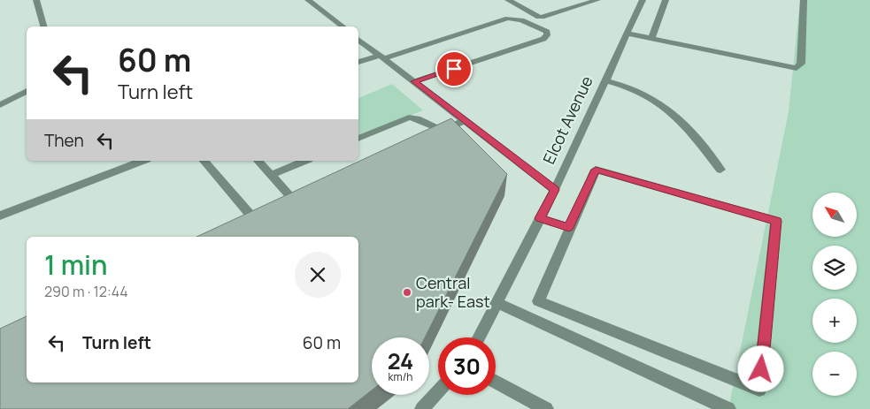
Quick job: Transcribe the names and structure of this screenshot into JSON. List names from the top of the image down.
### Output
{
  "streets": {
    "street": ["Elcot Avenue"]
  },
  "places": ["Central park- East"],
  "north": "top left",
  "page": {
    "turn": ["60 m", "Turn left"],
    "then": "Then",
    "map_buttons": ["+", "−"],
    "heading": ["1 min", "290 m · 12:44"],
    "list": [
      {
        "name": "Turn left",
        "value": "60 m"
      }
    ],
    "speed": "24 km/h",
    "limit": "30"
  }
}
